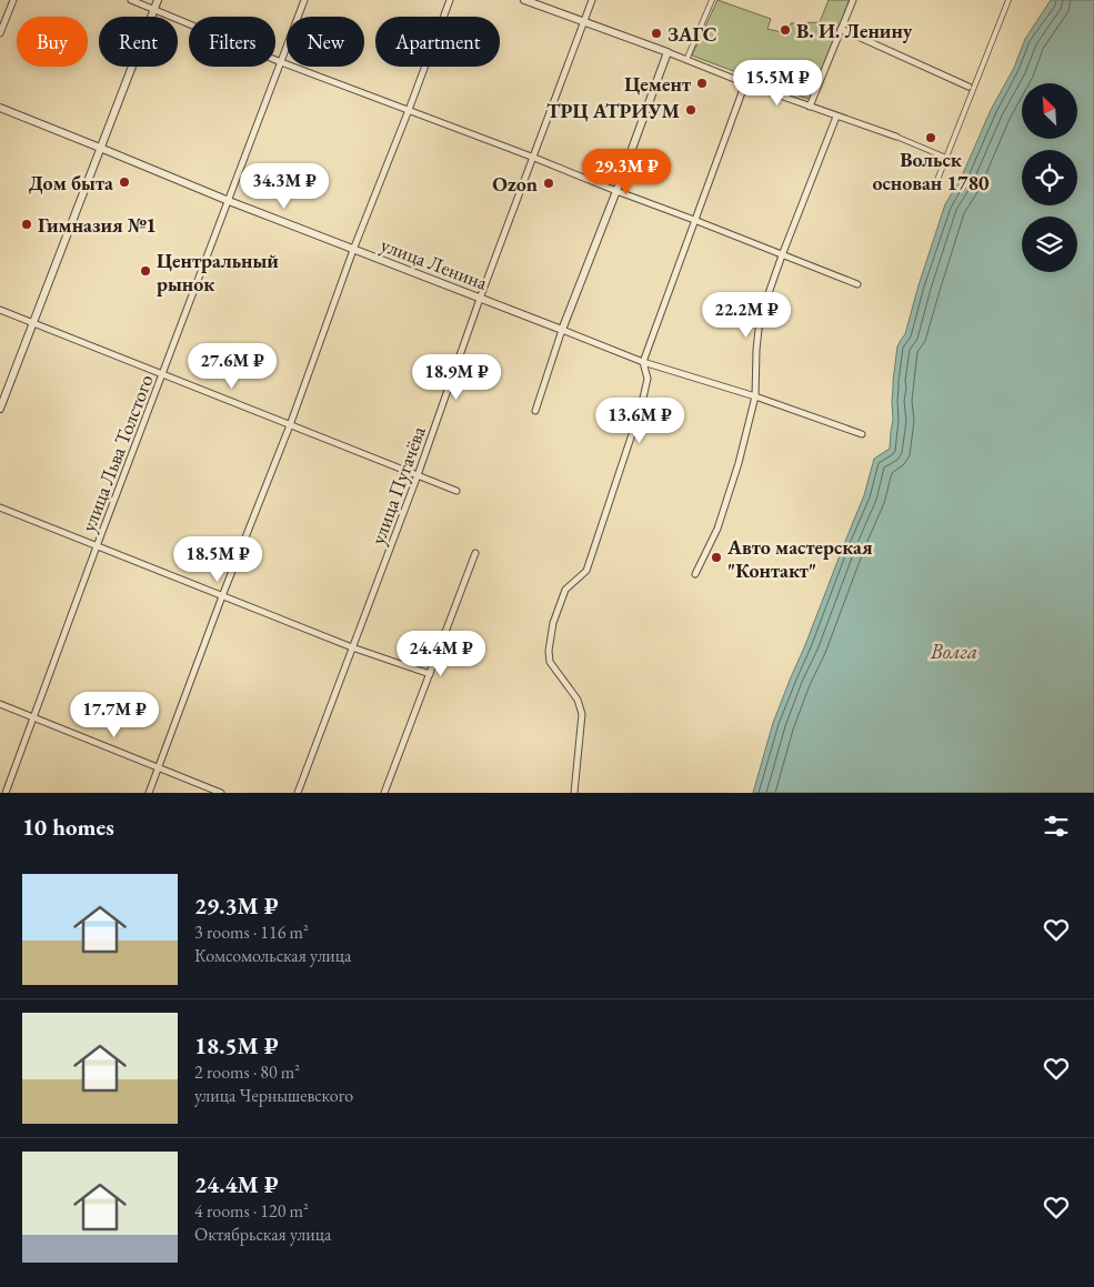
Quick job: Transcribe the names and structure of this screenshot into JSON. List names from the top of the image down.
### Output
{
  "streets": {
    "street": ["улица Ленина", "улица Льва Толстого", "улица Пугачёва"]
  },
  "crossings": [
    ["улица Ленина", "улица Льва Толстого"],
    ["улица Ленина", "улица Пугачёва"]
  ],
  "water": ["Волга"],
  "places": [
    "В. И. Ленину",
    "ЗАГС",
    "Цемент",
    "ТРЦ АТРИУМ",
    "Вольск основан 1780",
    "Дом быта",
    "Ozon",
    "Гимназия №1",
    "Центральный рынок",
    "Авто мастерская \"Контакт\""
  ],
  "north": "top left",
  "page": {
    "chip": [
      "Buy",
      "Rent",
      "Filters",
      "New",
      "Apartment"
    ],
    "price": [
      "15.5M ₽",
      "29.3M ₽",
      "34.3M ₽",
      "22.2M ₽",
      "27.6M ₽",
      "18.9M ₽",
      "13.6M ₽",
      "18.5M ₽",
      "24.4M ₽",
      "17.7M ₽"
    ],
    "heading": "10 homes",
    "list": [
      {
        "name": "29.3M ₽",
        "note": "3 rooms · 116 m² · Комсомольская улица"
      },
      {
        "name": "18.5M ₽",
        "note": "2 rooms · 80 m² · улица Чернышевского"
      },
      {
        "name": "24.4M ₽",
        "note": "4 rooms · 120 m² · Октябрьская улица"
      }
    ]
  }
}
